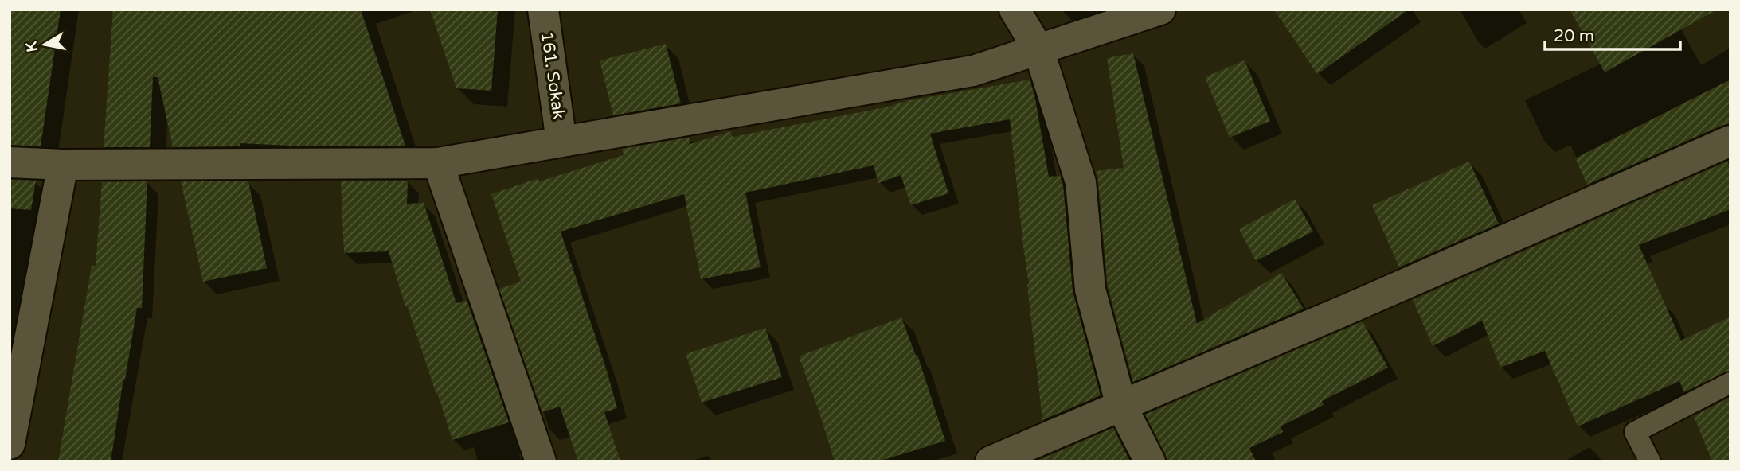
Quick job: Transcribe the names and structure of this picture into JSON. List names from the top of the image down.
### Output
{
  "streets": {
    "street": ["161. Sokak"]
  },
  "scale_bar": "20 m",
  "north": "left"
}
